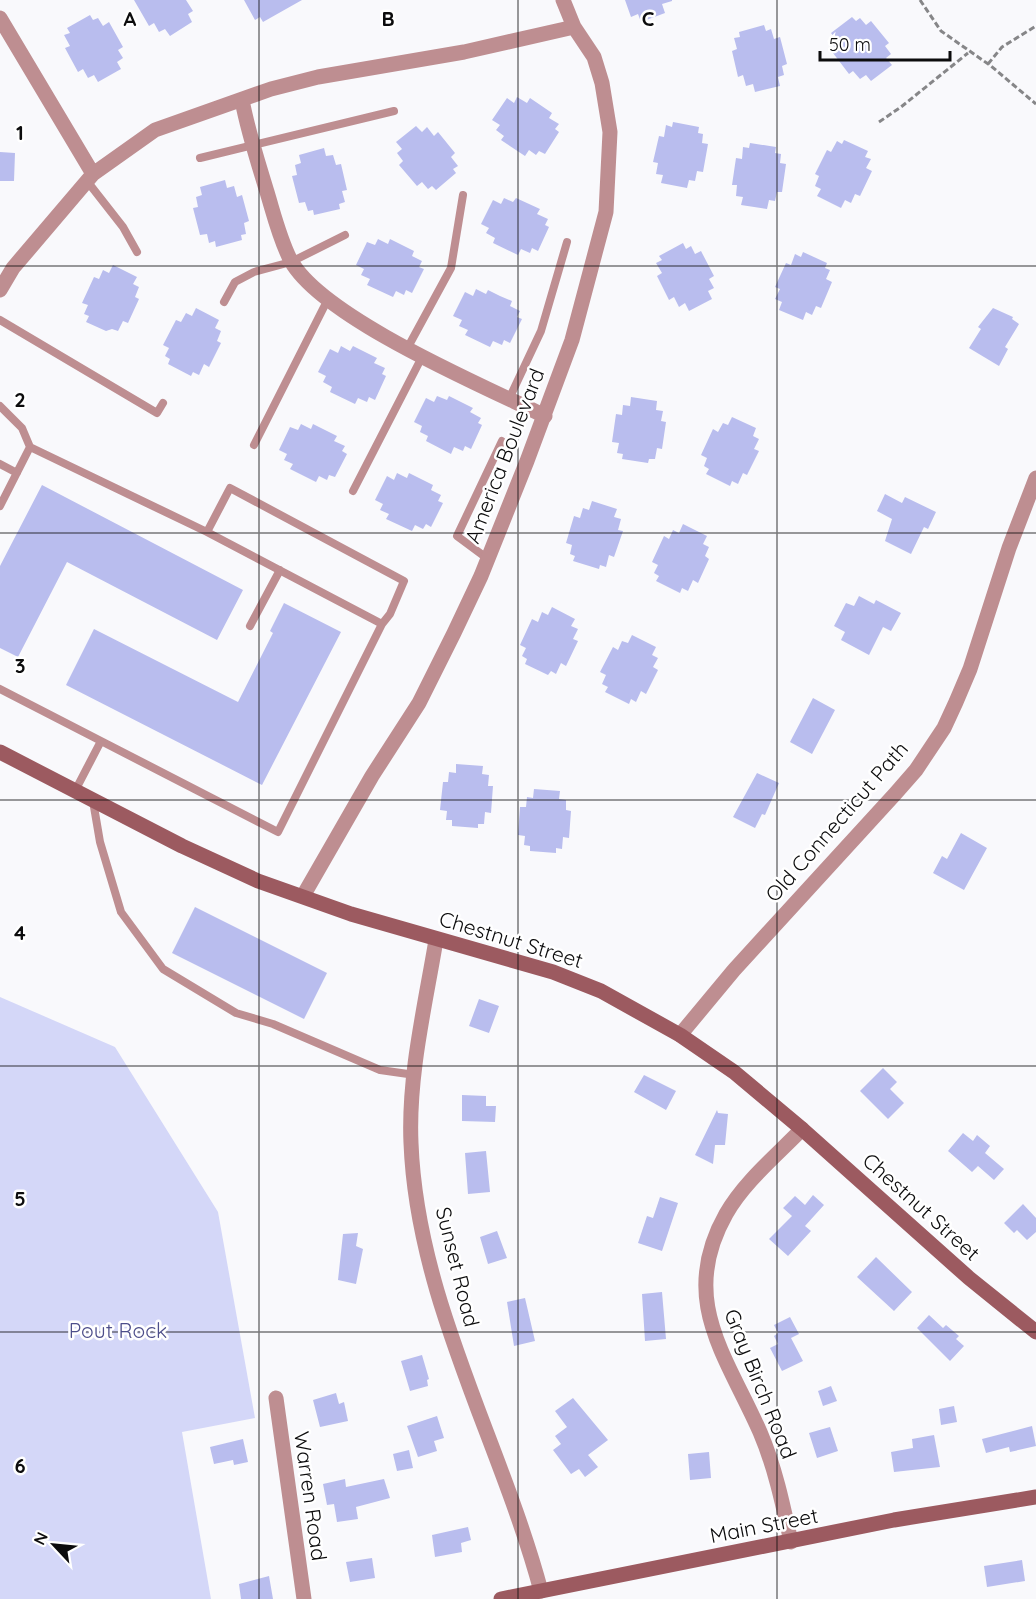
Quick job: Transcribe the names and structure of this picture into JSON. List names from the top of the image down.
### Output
{
  "streets": {
    "main road": ["Chestnut Street", "Main Street"],
    "street": [
      "America Boulevard",
      "Old Connecticut Path",
      "Sunset Road",
      "Gray Birch Road",
      "Warren Road"
    ]
  },
  "crossings": [
    ["America Boulevard", "Chestnut Street"],
    ["Old Connecticut Path", "Chestnut Street"],
    ["Chestnut Street", "Sunset Road"],
    ["Chestnut Street", "Gray Birch Road"],
    ["Sunset Road", "Main Street"],
    ["Gray Birch Road", "Main Street"]
  ],
  "parks": ["Pout Rock"],
  "scale_bar": "50 m",
  "north": "top left",
  "grid": {
    "columns": ["A", "B", "C"],
    "rows": [
      "1",
      "2",
      "3",
      "4",
      "5",
      "6"
    ]
  }
}
